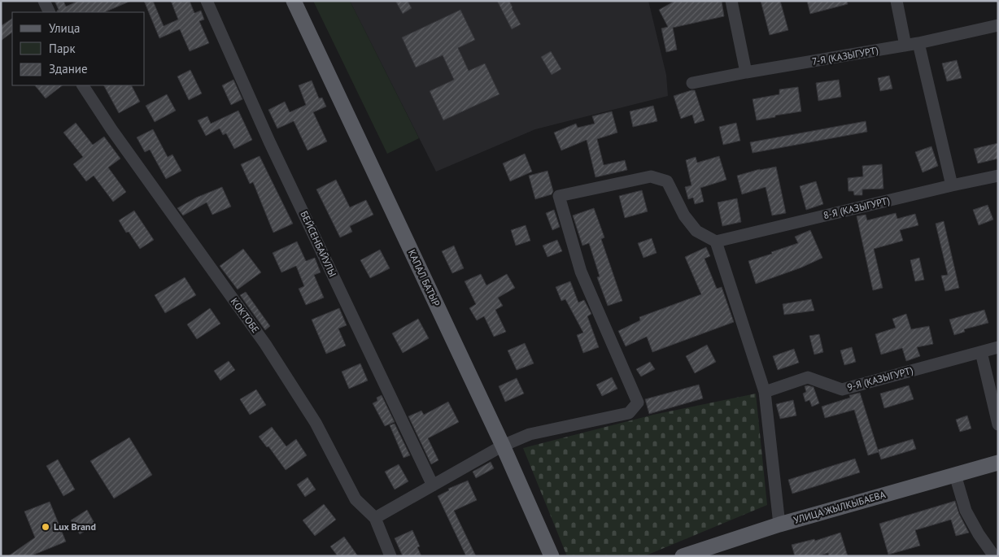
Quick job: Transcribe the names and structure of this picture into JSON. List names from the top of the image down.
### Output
{
  "streets": {
    "main road": ["КАПАЛ БАТЫР", "УЛИЦА ЖЫЛКЫБАЕВА"],
    "street": [
      "7-Я (КАЗЫГУРТ)",
      "8-Я (КАЗЫГУРТ)",
      "БЕЙСЕНБАЙУЛЫ",
      "КОКТОБЕ",
      "9-Я (КАЗЫГУРТ)"
    ]
  },
  "places": ["Lux Brand"],
  "legend": ["Улица", "Парк", "Здание"]
}
